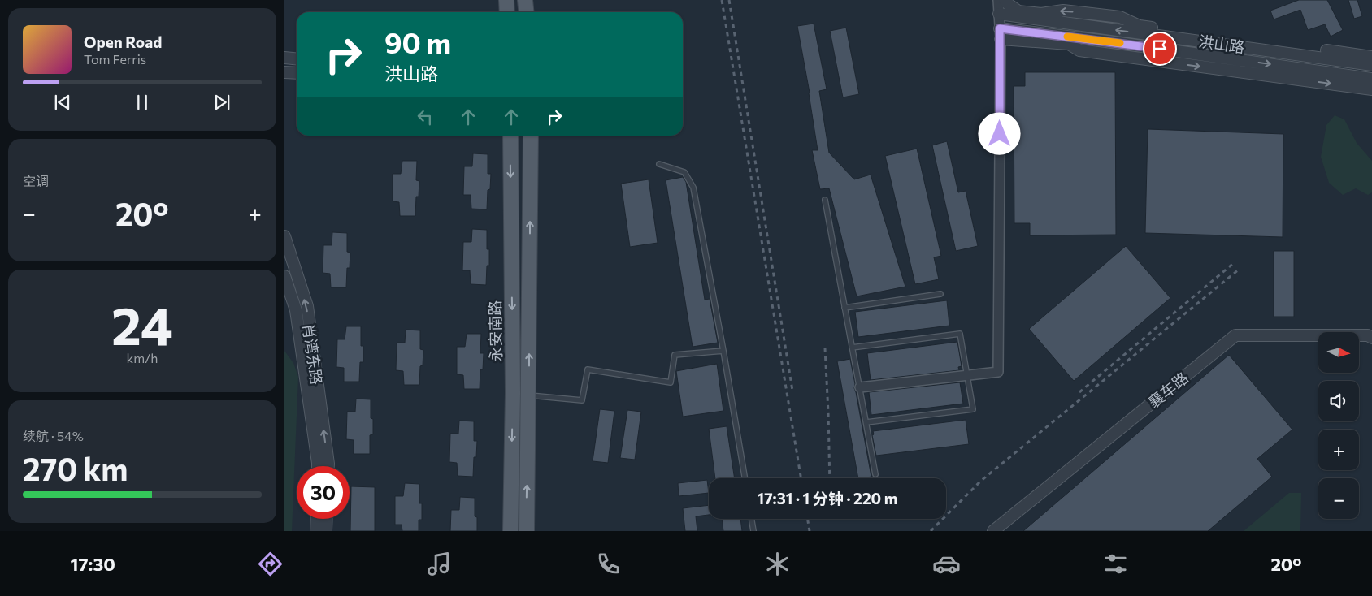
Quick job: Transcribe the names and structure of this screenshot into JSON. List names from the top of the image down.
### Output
{
  "streets": {
    "main road": ["永安南路"],
    "street": ["洪山路", "肖湾东路", "襄车路"]
  },
  "north": "right",
  "page": {
    "turn": ["90 m", "洪山路"],
    "song": ["Open Road", "Tom Ferris"],
    "tile": [
      "空调",
      ["24", "km/h"],
      ["续航 · 54%", "270 km"]
    ],
    "heat": ["−", "20°", "+"],
    "map_buttons": ["+", "−"],
    "limit": "30",
    "trip": "17:31 · 1 分钟 · 220 m",
    "tabs": ["17:30", "20°"]
  }
}
